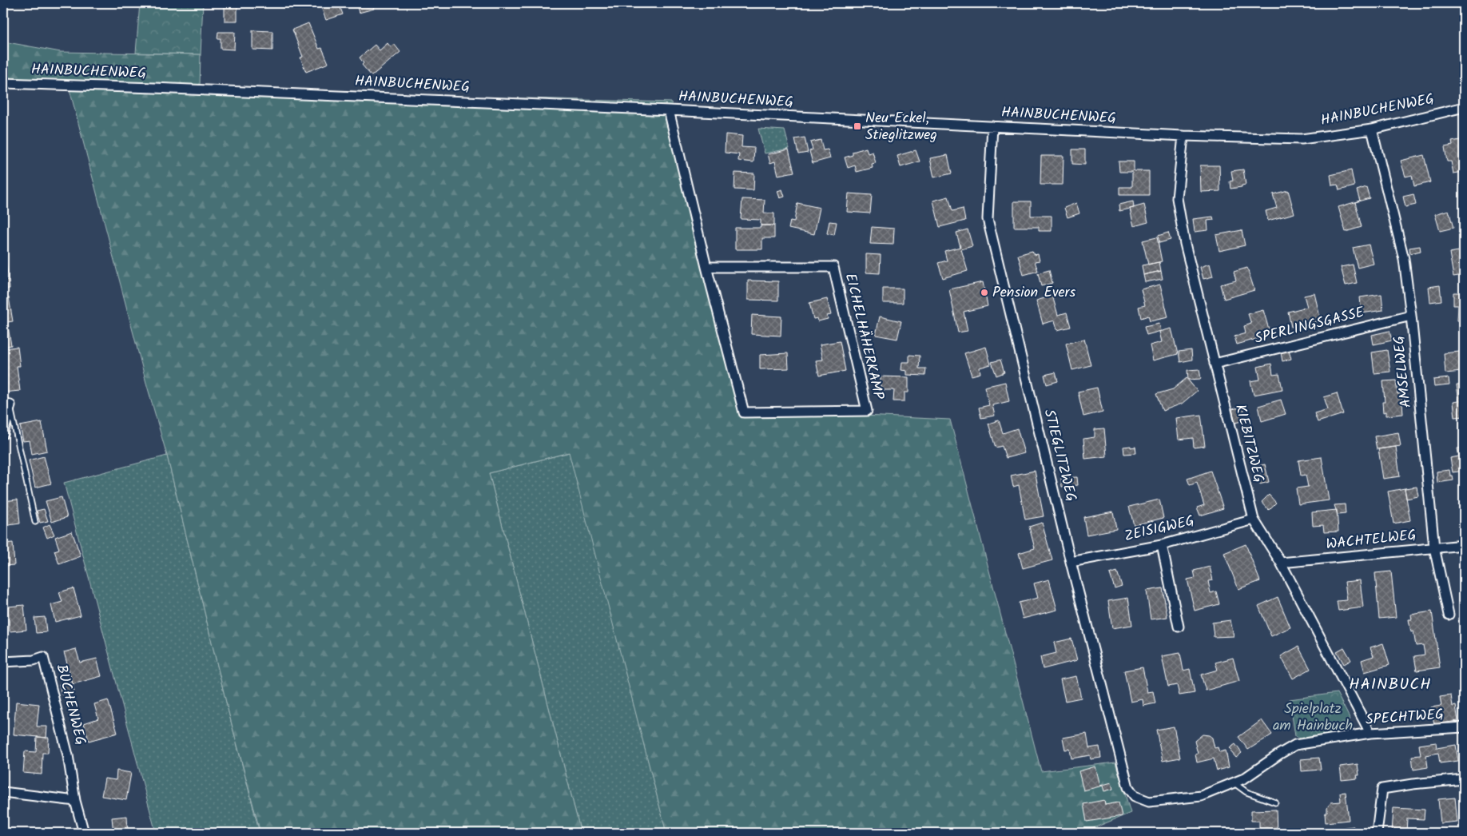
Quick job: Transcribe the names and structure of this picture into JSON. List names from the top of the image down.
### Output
{
  "streets": {
    "street": [
      "HAINBUCHENWEG",
      "SPERLINGSGASSE",
      "EICHELHÄHERKAMP",
      "AMSELWEG",
      "KIEBITZWEG",
      "STIEGLITZWEG",
      "ZEISIGWEG",
      "WACHTELWEG",
      "BUCHENWEG",
      "SPECHTWEG"
    ]
  },
  "crossings": [
    ["HAINBUCHENWEG", "EICHELHÄHERKAMP"],
    ["HAINBUCHENWEG", "AMSELWEG"],
    ["HAINBUCHENWEG", "KIEBITZWEG"],
    ["HAINBUCHENWEG", "STIEGLITZWEG"],
    ["SPERLINGSGASSE", "AMSELWEG"],
    ["SPERLINGSGASSE", "KIEBITZWEG"],
    ["AMSELWEG", "WACHTELWEG"],
    ["KIEBITZWEG", "ZEISIGWEG"],
    ["KIEBITZWEG", "WACHTELWEG"],
    ["KIEBITZWEG", "SPECHTWEG"],
    ["STIEGLITZWEG", "ZEISIGWEG"],
    ["STIEGLITZWEG", "SPECHTWEG"]
  ],
  "districts": ["HAINBUCH"],
  "parks": ["Spielplatz am Hainbuch"],
  "places": {
    "transit": ["Neu Eckel, Stieglitzweg"],
    "other": ["Pension Evers"]
  }
}
